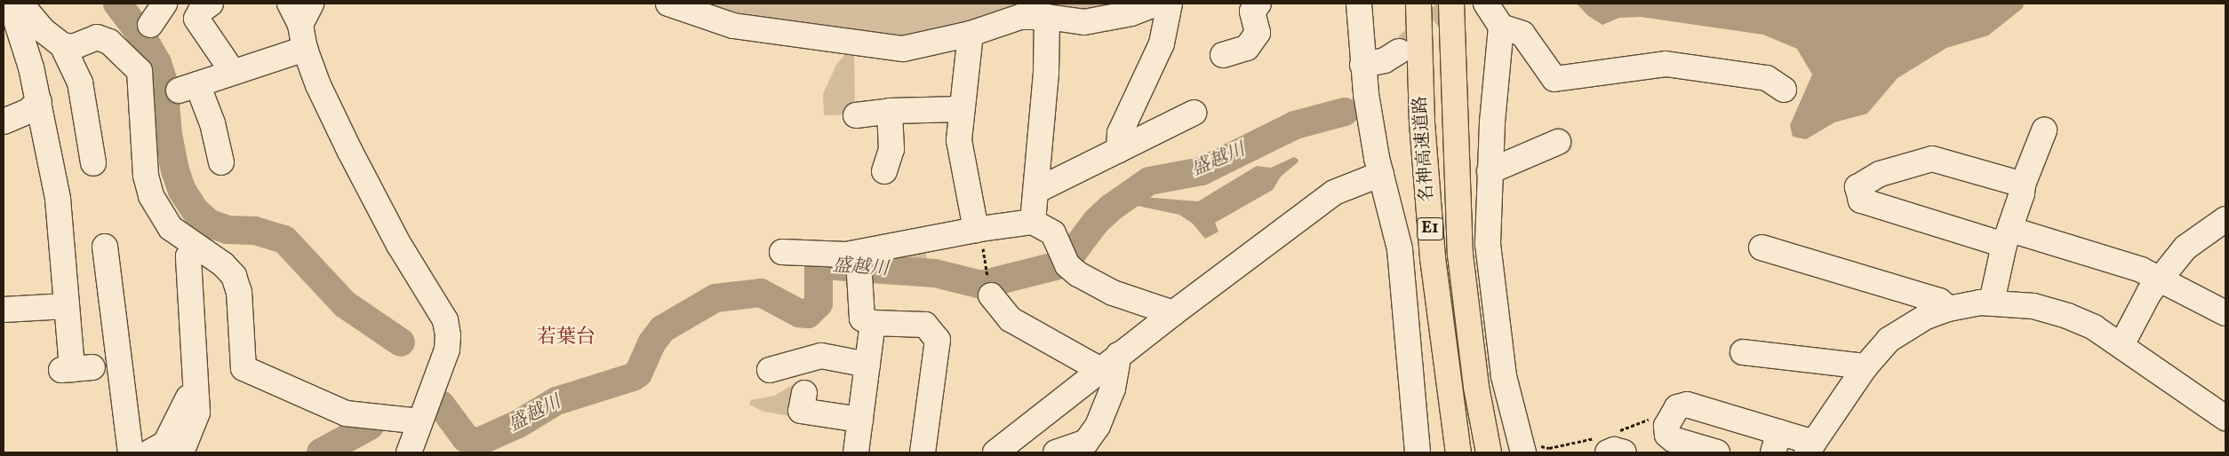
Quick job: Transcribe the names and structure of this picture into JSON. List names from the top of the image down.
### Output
{
  "streets": {
    "highway": ["名神高速道路", "E1"]
  },
  "districts": ["若葉台"],
  "water": ["盛越川"]
}
